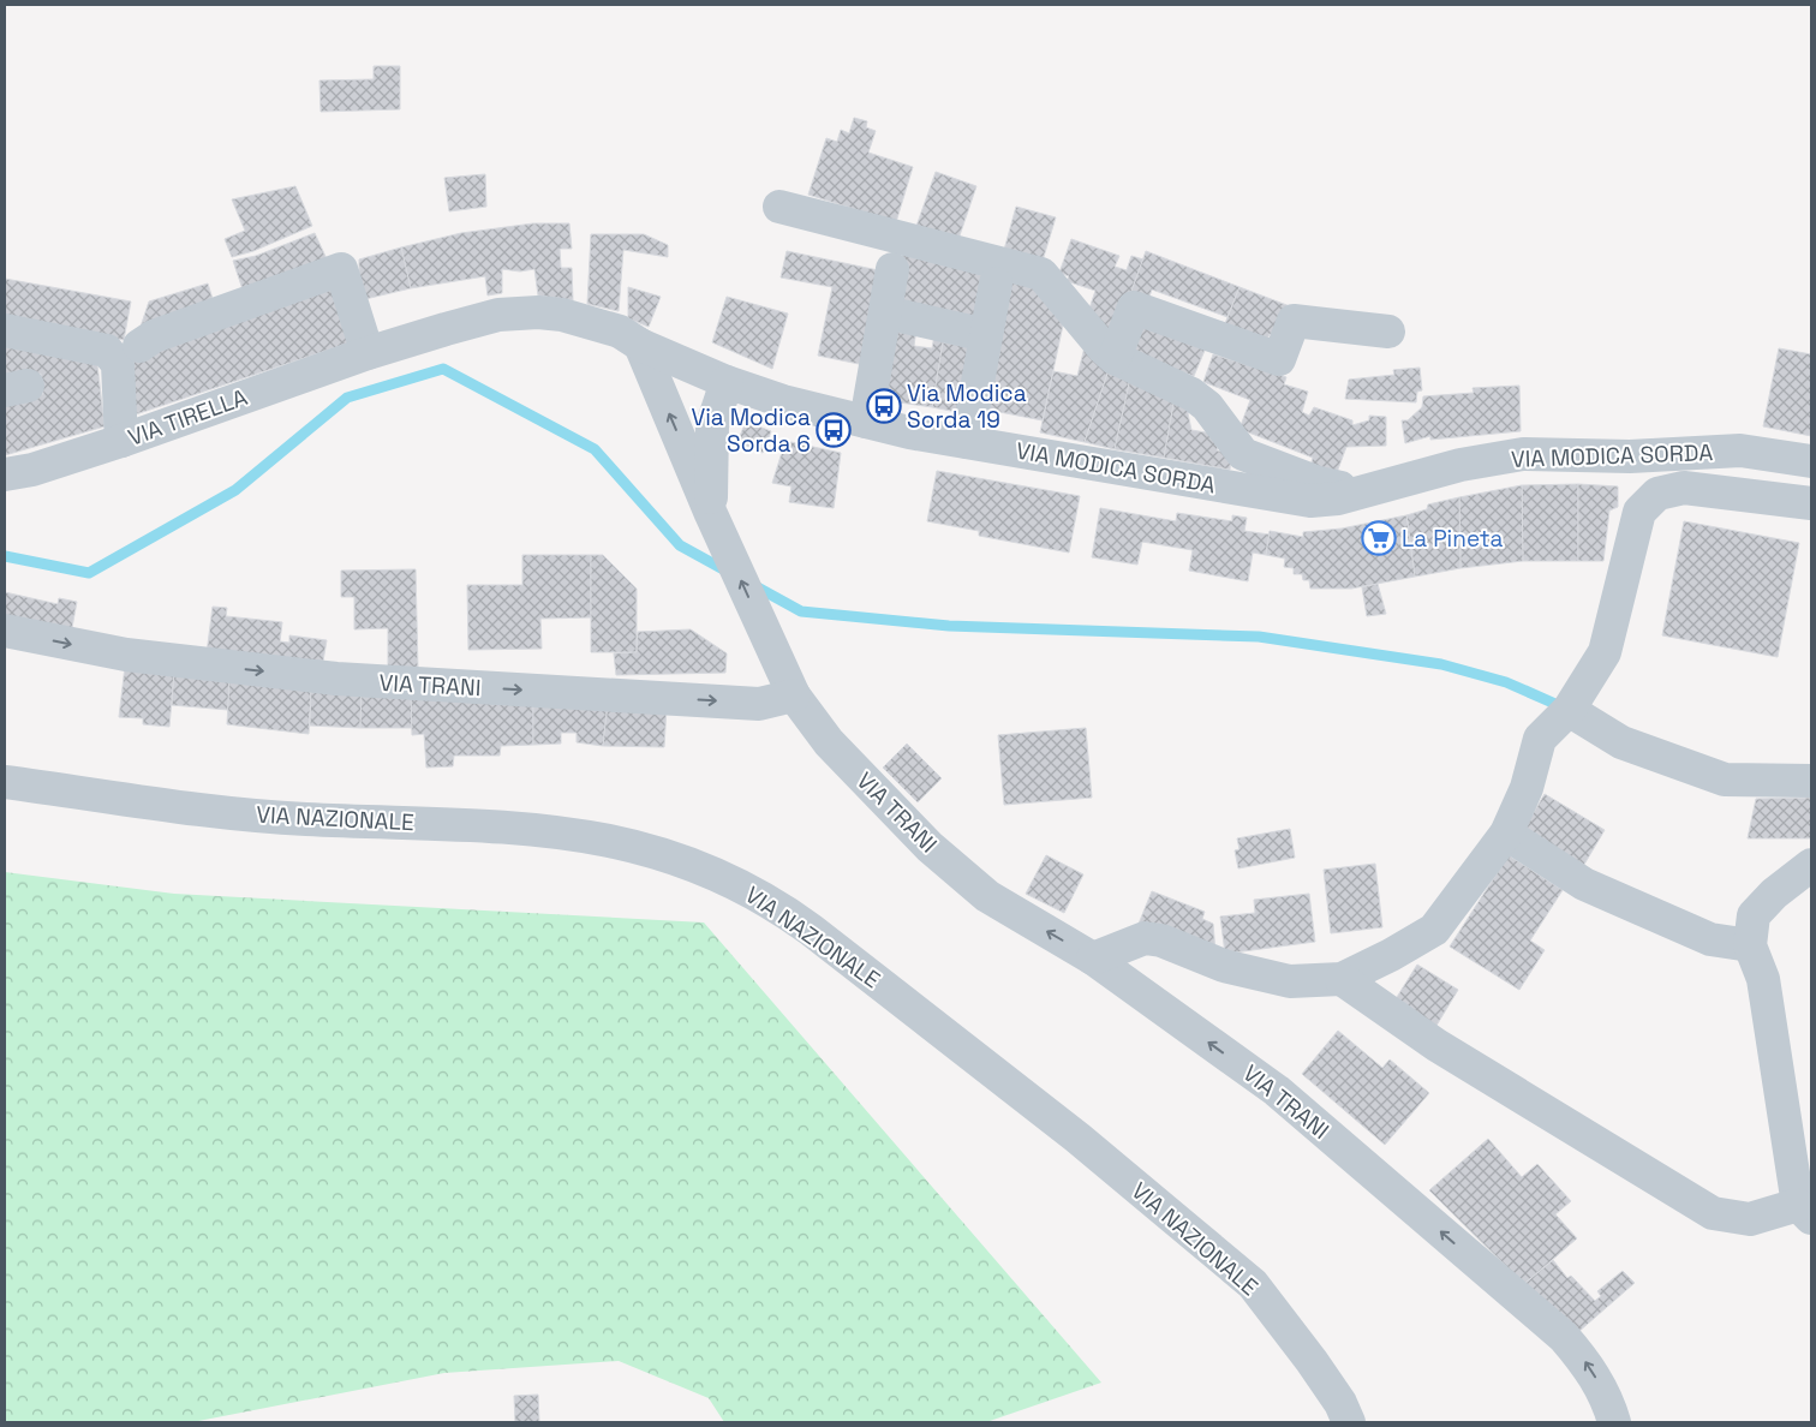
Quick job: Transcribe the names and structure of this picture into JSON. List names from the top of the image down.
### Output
{
  "streets": {
    "street": [
      "VIA TIRELLA",
      "VIA MODICA SORDA",
      "VIA TRANI",
      "VIA NAZIONALE"
    ]
  },
  "crossings": [
    ["VIA TIRELLA", "VIA MODICA SORDA"]
  ],
  "places": {
    "bus stop": ["Via Modica Sorda 19", "Via Modica Sorda 6"],
    "supermarket": ["La Pineta"]
  }
}
